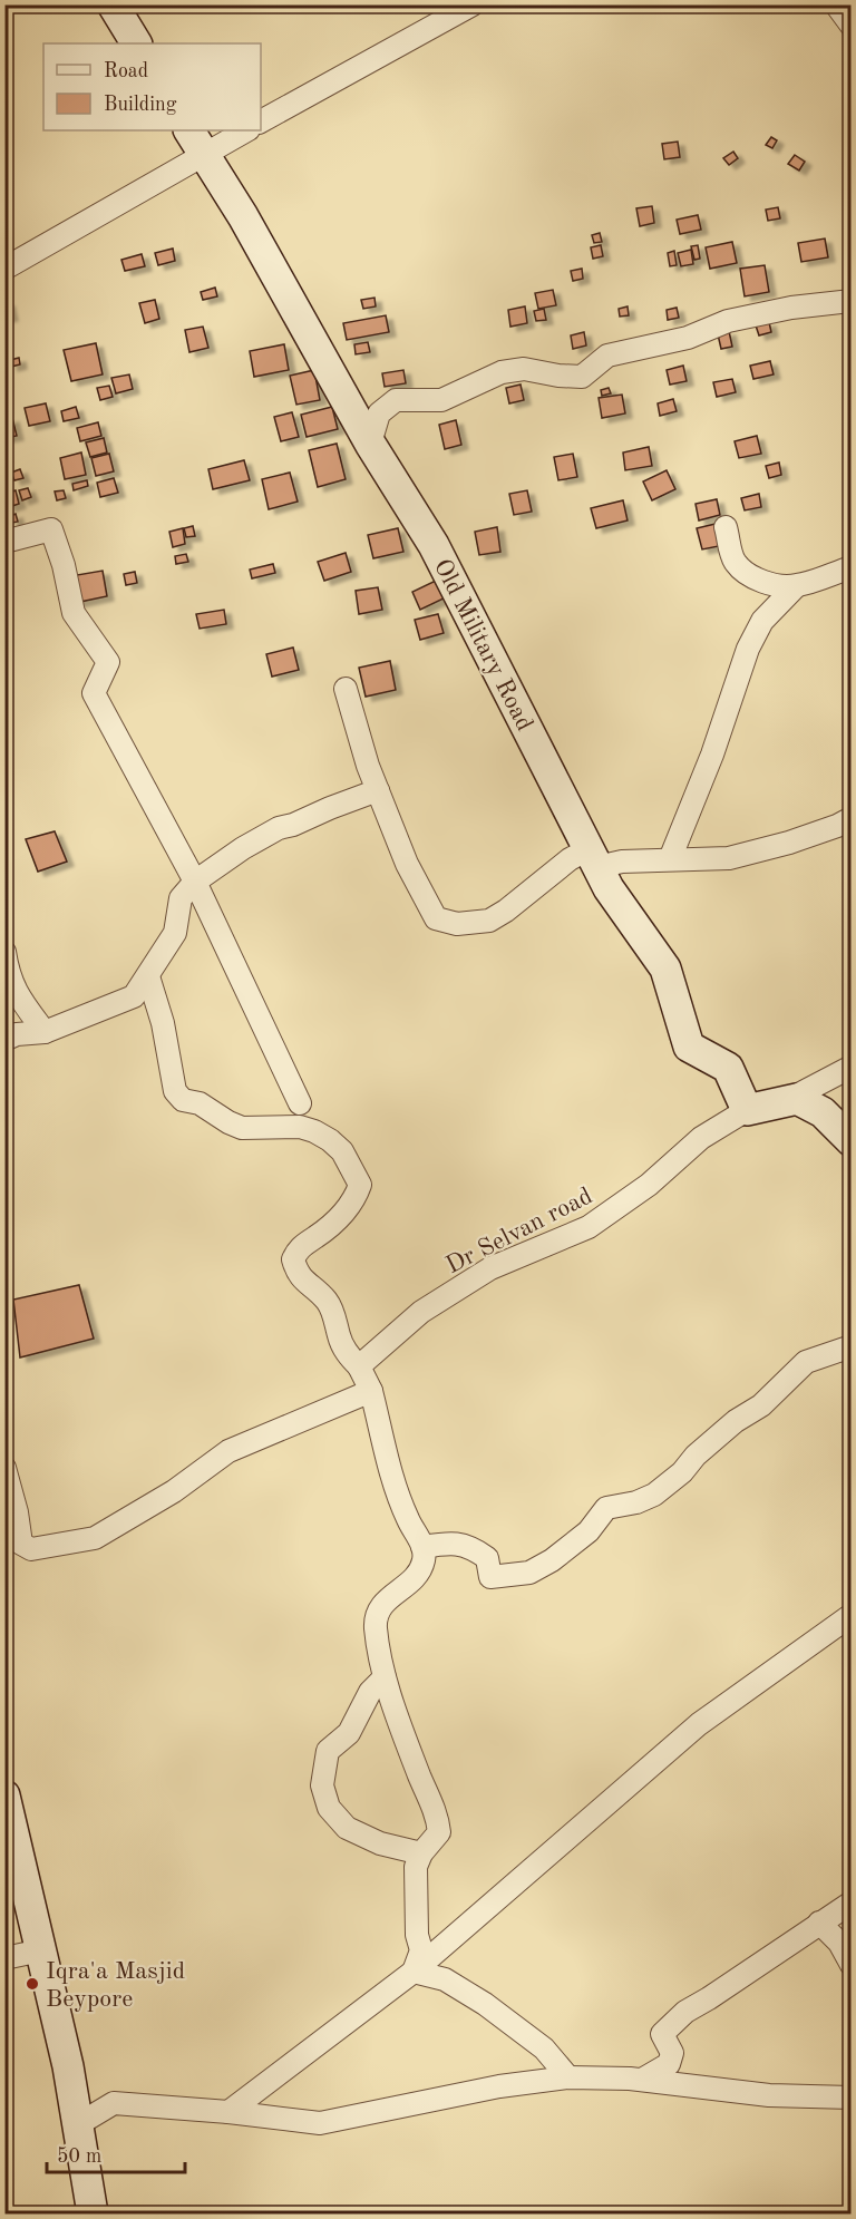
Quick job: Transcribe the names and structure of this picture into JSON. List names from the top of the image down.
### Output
{
  "streets": {
    "main road": ["Old Military Road"],
    "street": ["Dr Selvan road"]
  },
  "crossings": [
    ["Old Military Road", "Dr Selvan road"]
  ],
  "places": ["Iqra'a Masjid Beypore"],
  "legend": ["Road", "Building"],
  "scale_bar": "50 m"
}
